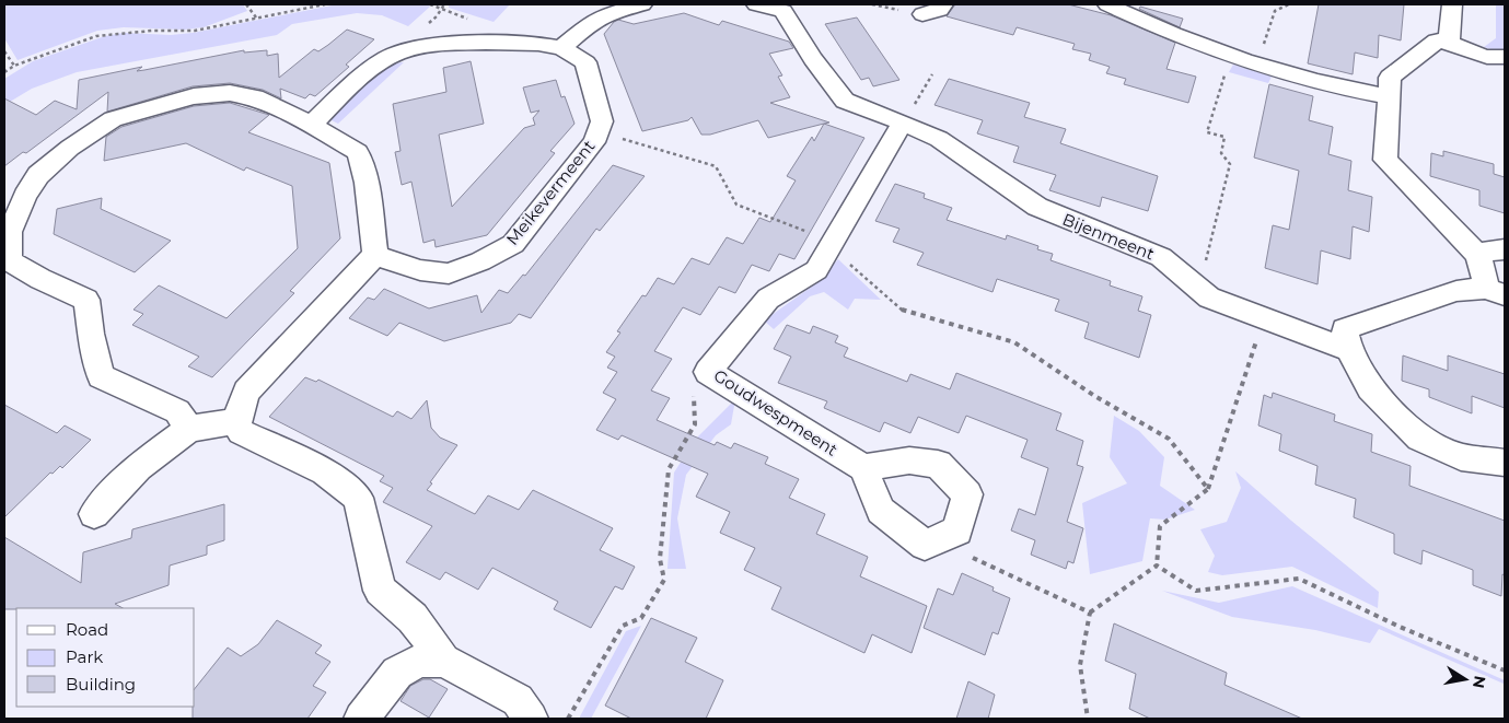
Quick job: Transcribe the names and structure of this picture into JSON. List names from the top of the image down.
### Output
{
  "streets": {
    "street": ["Meikevermeent", "Bijenmeent", "Goudwespmeent"]
  },
  "crossings": [
    ["Bijenmeent", "Goudwespmeent"]
  ],
  "legend": ["Road", "Park", "Building"],
  "north": "right"
}
